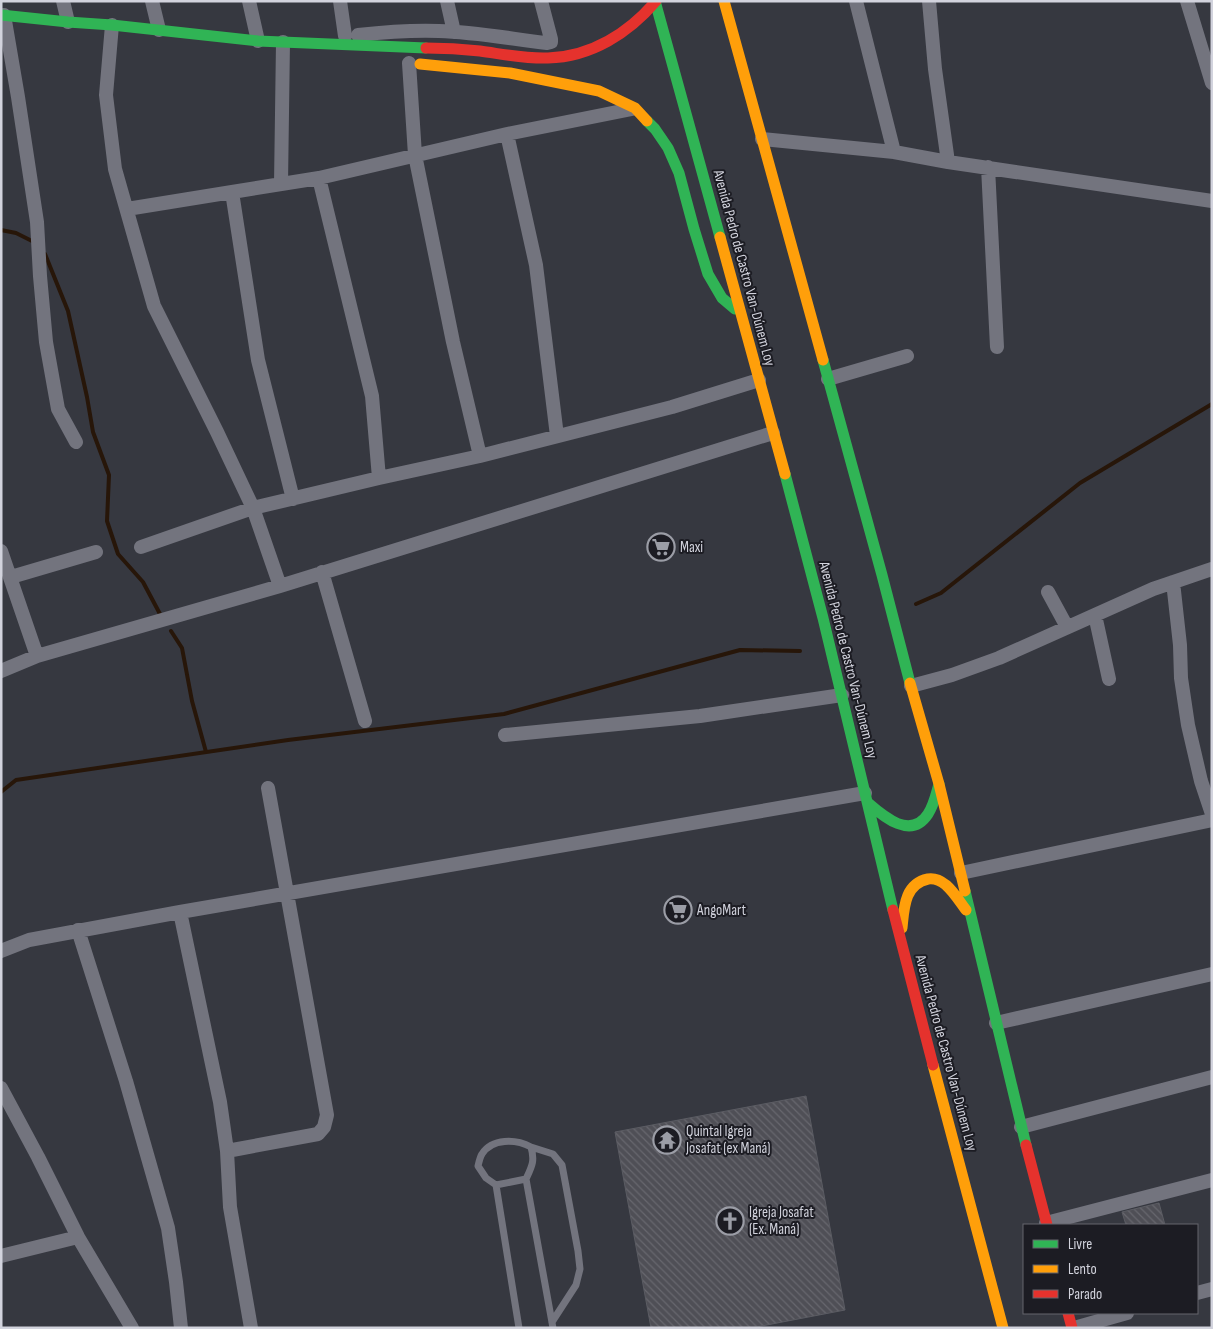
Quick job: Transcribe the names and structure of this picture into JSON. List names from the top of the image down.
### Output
{
  "streets": {
    "highway": ["Avenida Pedro de Castro Van-Dúnem Loy"]
  },
  "places": {
    "supermarket": ["Maxi", "AngoMart"],
    "temple": ["Quintal Igreja Josafat (ex Maná)"],
    "church": ["Igreja Josafat (Ex. Maná)"]
  },
  "legend": ["Livre", "Lento", "Parado"]
}
